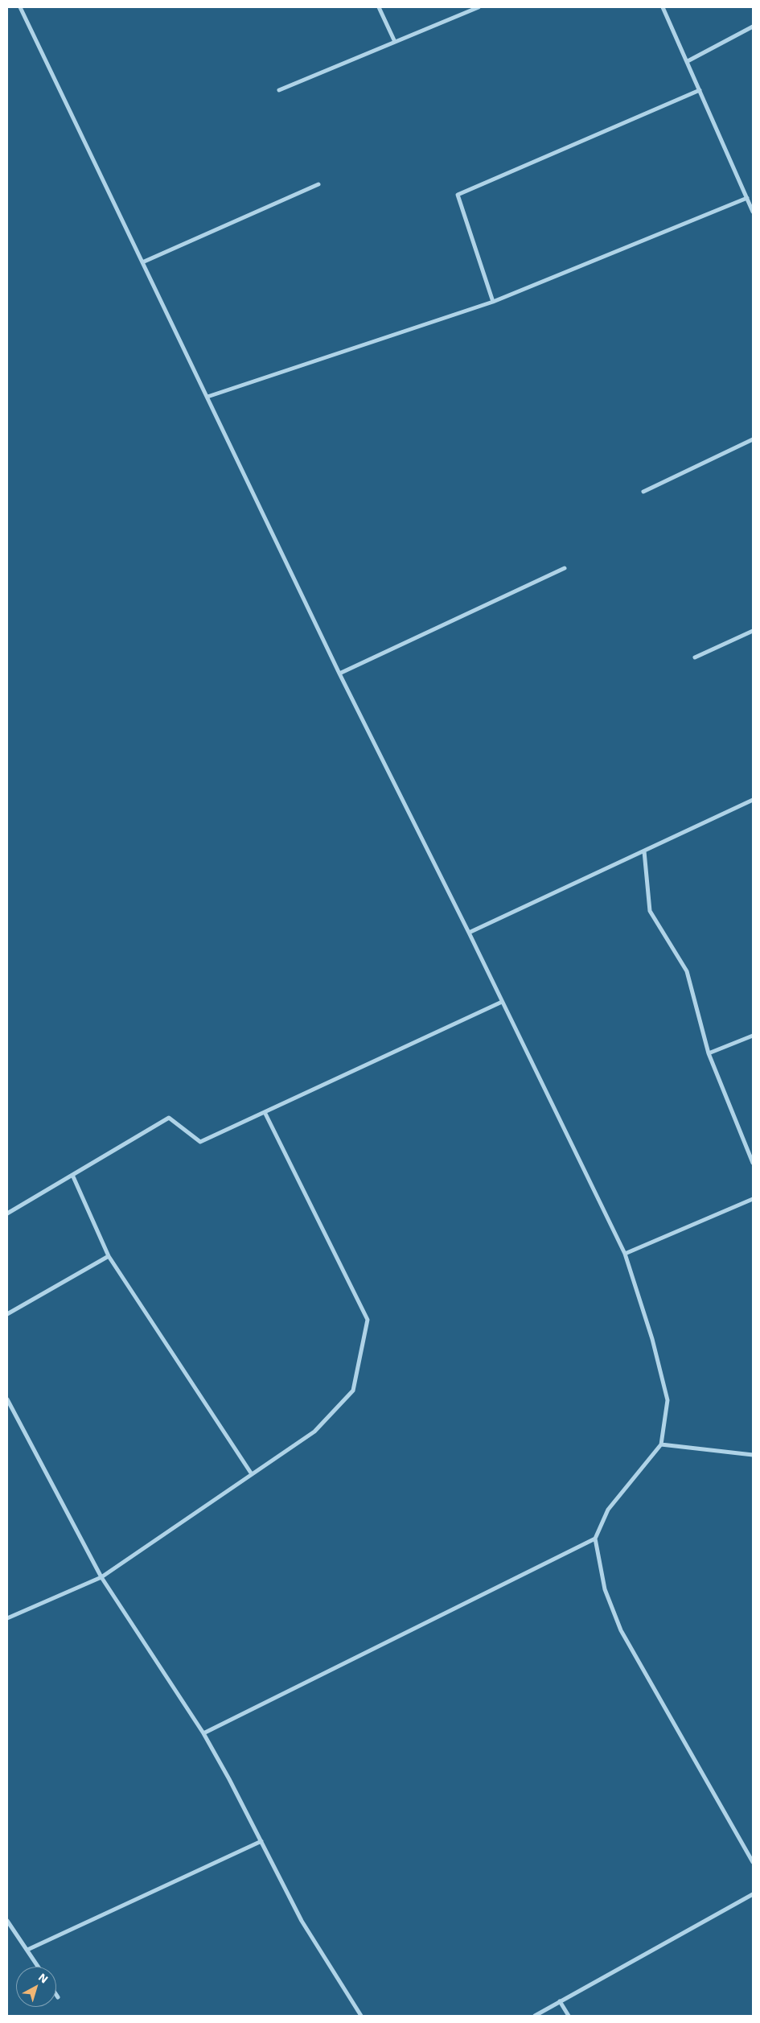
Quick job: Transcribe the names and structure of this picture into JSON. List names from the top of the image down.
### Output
{
  "north": "top right"
}
